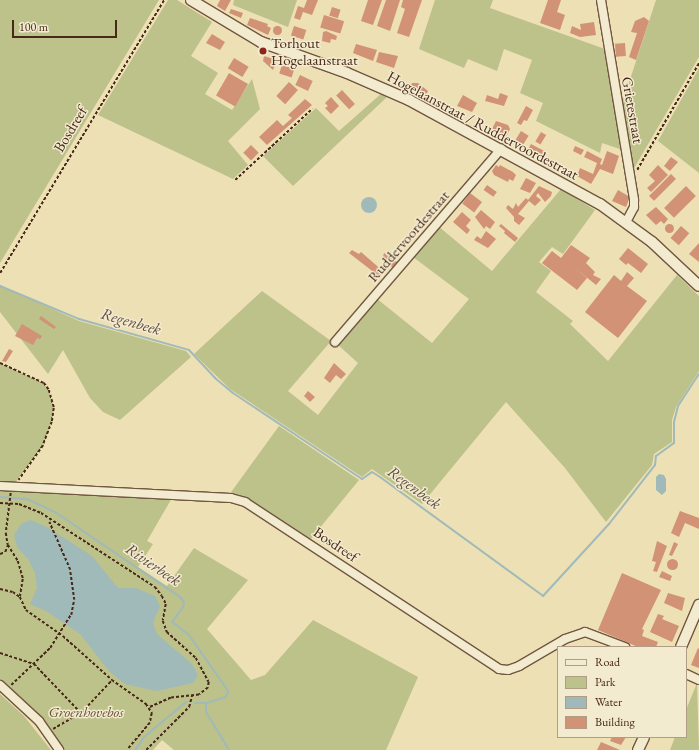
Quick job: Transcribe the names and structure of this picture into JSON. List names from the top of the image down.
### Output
{
  "streets": {
    "street": [
      "Grietestraat",
      "Hogelaanstraat / Ruddervoordestraat",
      "Bosdreef",
      "Ruddervoordestraat"
    ]
  },
  "crossings": [
    ["Grietestraat", "Hogelaanstraat / Ruddervoordestraat"],
    ["Hogelaanstraat / Ruddervoordestraat", "Ruddervoordestraat"]
  ],
  "water": ["Regenbeek", "Rivierbeek"],
  "parks": ["Groenhovebos"],
  "places": ["Torhout Hogelaanstraat"],
  "legend": [
    "Road",
    "Park",
    "Water",
    "Building"
  ],
  "scale_bar": "100 m"
}
